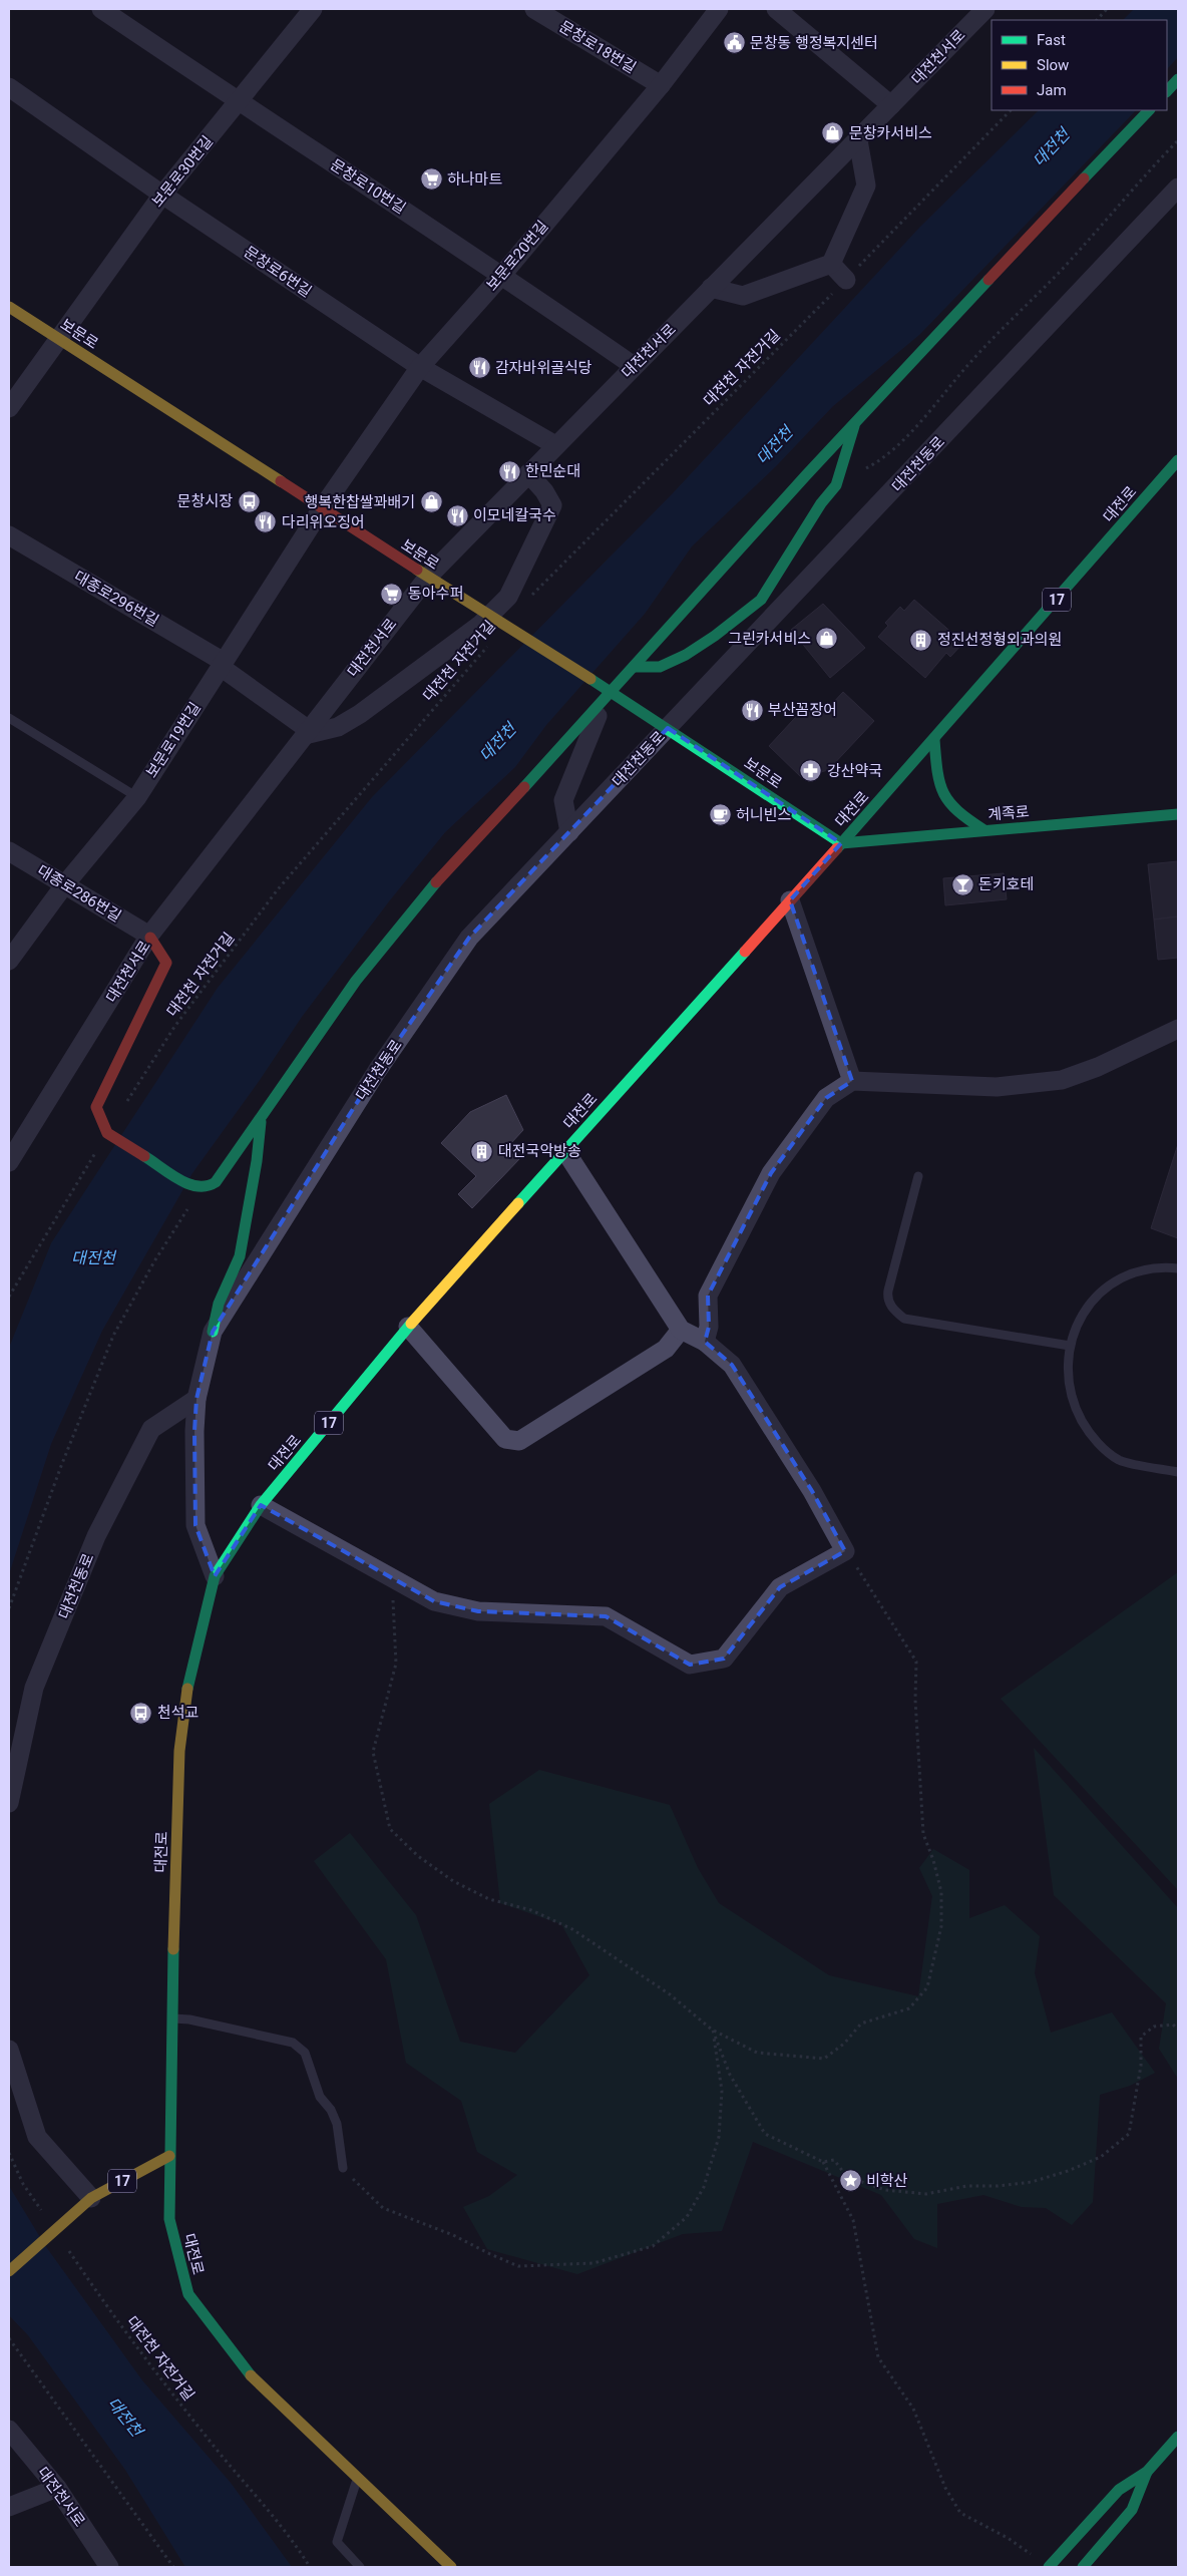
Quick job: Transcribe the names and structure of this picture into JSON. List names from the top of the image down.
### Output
{
  "streets": {
    "main road": [
      "보문로",
      "대전로",
      "17",
      "계족로"
    ],
    "street": [
      "문창로18번길",
      "대전천서로",
      "보문로30번길",
      "문창로10번길",
      "보문로20번길",
      "문창로6번길",
      "대전천동로",
      "대종로296번길",
      "보문로19번길",
      "대종로286번길"
    ],
    "path": ["대전천 자전거길"]
  },
  "crossings": [
    ["문창로18번길", "보문로20번길"],
    ["대전천서로", "문창로10번길"],
    ["대전천서로", "문창로6번길"],
    ["대전천서로", "보문로"],
    ["대전천서로", "대종로296번길"],
    ["대전천서로", "대종로286번길"],
    ["보문로30번길", "문창로10번길"],
    ["보문로30번길", "문창로6번길"],
    ["보문로30번길", "보문로"],
    ["문창로10번길", "보문로20번길"],
    ["보문로20번길", "문창로6번길"],
    ["보문로20번길", "보문로"],
    ["보문로20번길", "보문로19번길"],
    ["보문로", "대전천동로"],
    ["보문로", "대전로"],
    ["보문로", "보문로19번길"],
    ["보문로", "계족로"],
    ["대전천동로", "대전로"],
    ["대전로", "17"],
    ["대전로", "계족로"],
    ["대종로296번길", "보문로19번길"],
    ["보문로19번길", "대종로286번길"]
  ],
  "water": ["대전천"],
  "places": {
    "public building": ["문창동 행정복지센터"],
    "shop": ["문창카서비스", "행복한찹쌀꽈배기", "그린카서비스"],
    "supermarket": ["하나마트", "동아수퍼"],
    "restaurant": [
      "감자바위골식당",
      "한민순대",
      "이모네칼국수",
      "다리위오징어",
      "부산꼼장어"
    ],
    "bus stop": ["문창시장", "천석교"],
    "building": ["정진선정형외과의원", "대전국악방송"],
    "pharmacy": ["강산약국"],
    "cafe": ["허니빈스"],
    "bar": ["돈키호테"],
    "place": ["비학산"]
  },
  "legend": ["Fast", "Slow", "Jam"]
}
